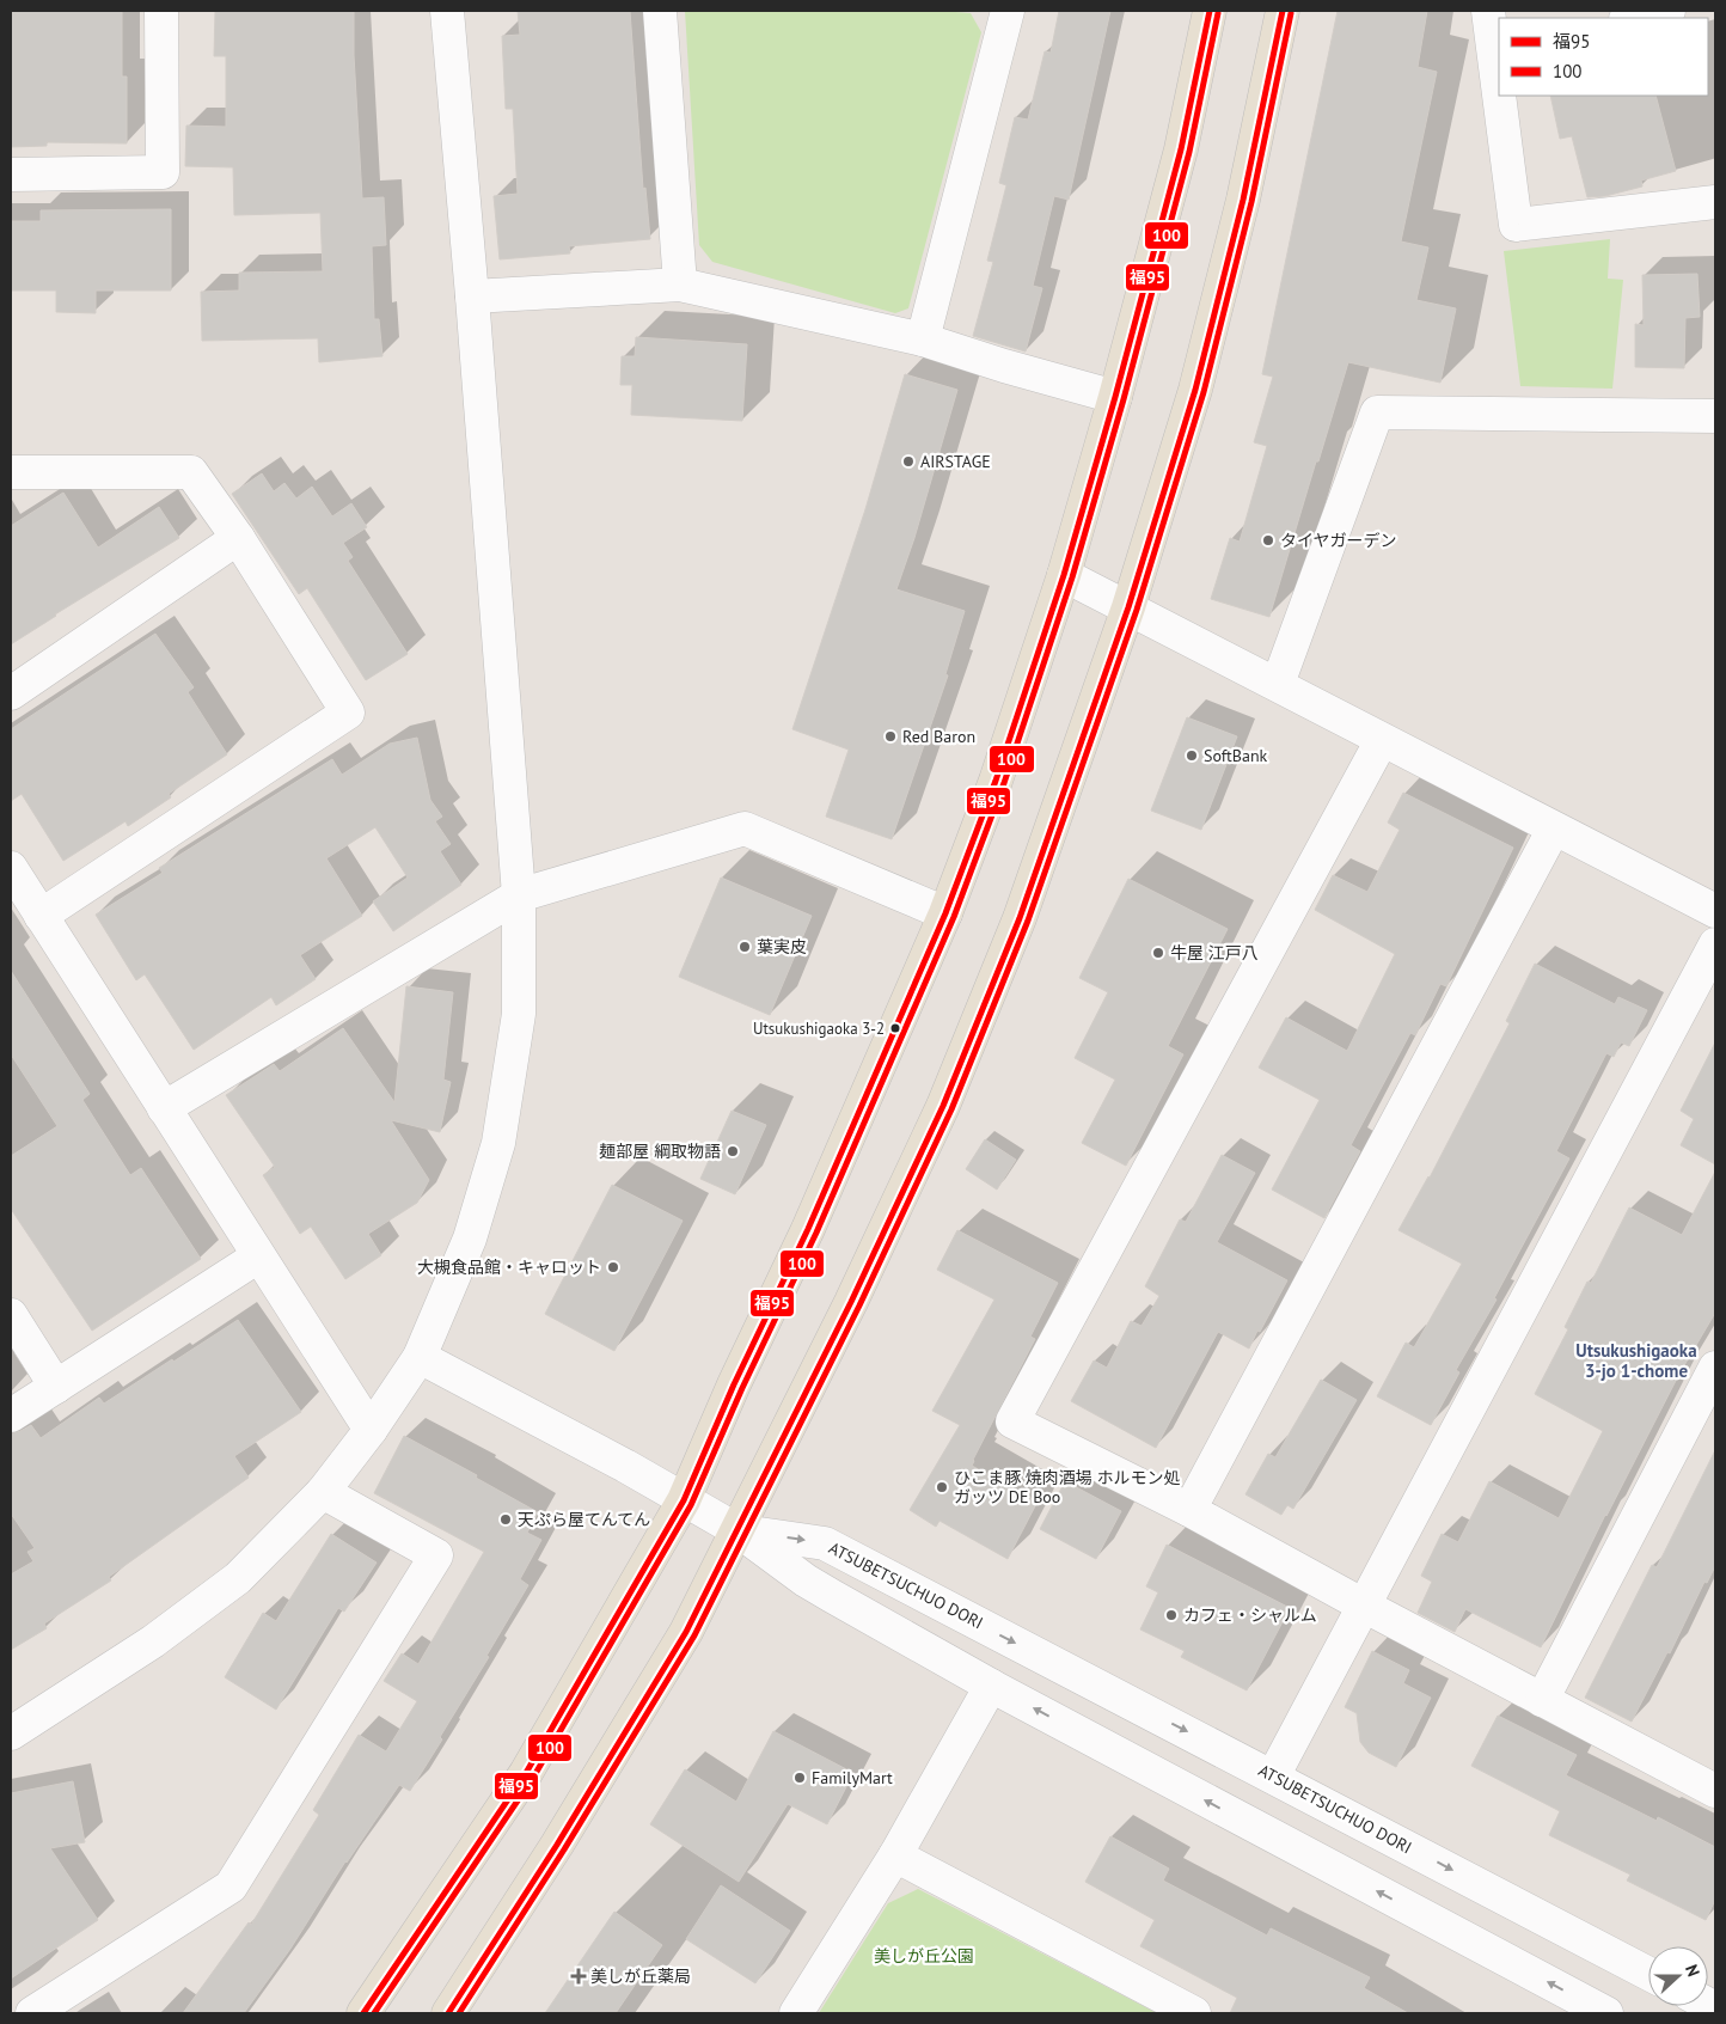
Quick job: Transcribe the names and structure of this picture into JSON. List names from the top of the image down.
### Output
{
  "streets": {
    "street": ["ATSUBETSUCHUO DORI"]
  },
  "districts": ["Utsukushigaoka 3-jo 1-chome"],
  "parks": ["美しが丘公園"],
  "places": {
    "other": [
      "AIRSTAGE",
      "タイヤガーデン",
      "Red Baron",
      "SoftBank",
      "葉実皮",
      "牛屋 江戸八",
      "Utsukushigaoka 3-2",
      "麺部屋 綱取物語",
      "大槻食品館・キャロット",
      "ひこま豚 焼肉酒場 ホルモン処 ガッツ DE Boo",
      "天ぷら屋てんてん",
      "カフェ・シャルム",
      "FamilyMart"
    ],
    "health": ["美しが丘薬局"]
  },
  "lines": ["transit line 福95", "transit line 100"],
  "legend": ["福95", "100"],
  "north": "right"
}
